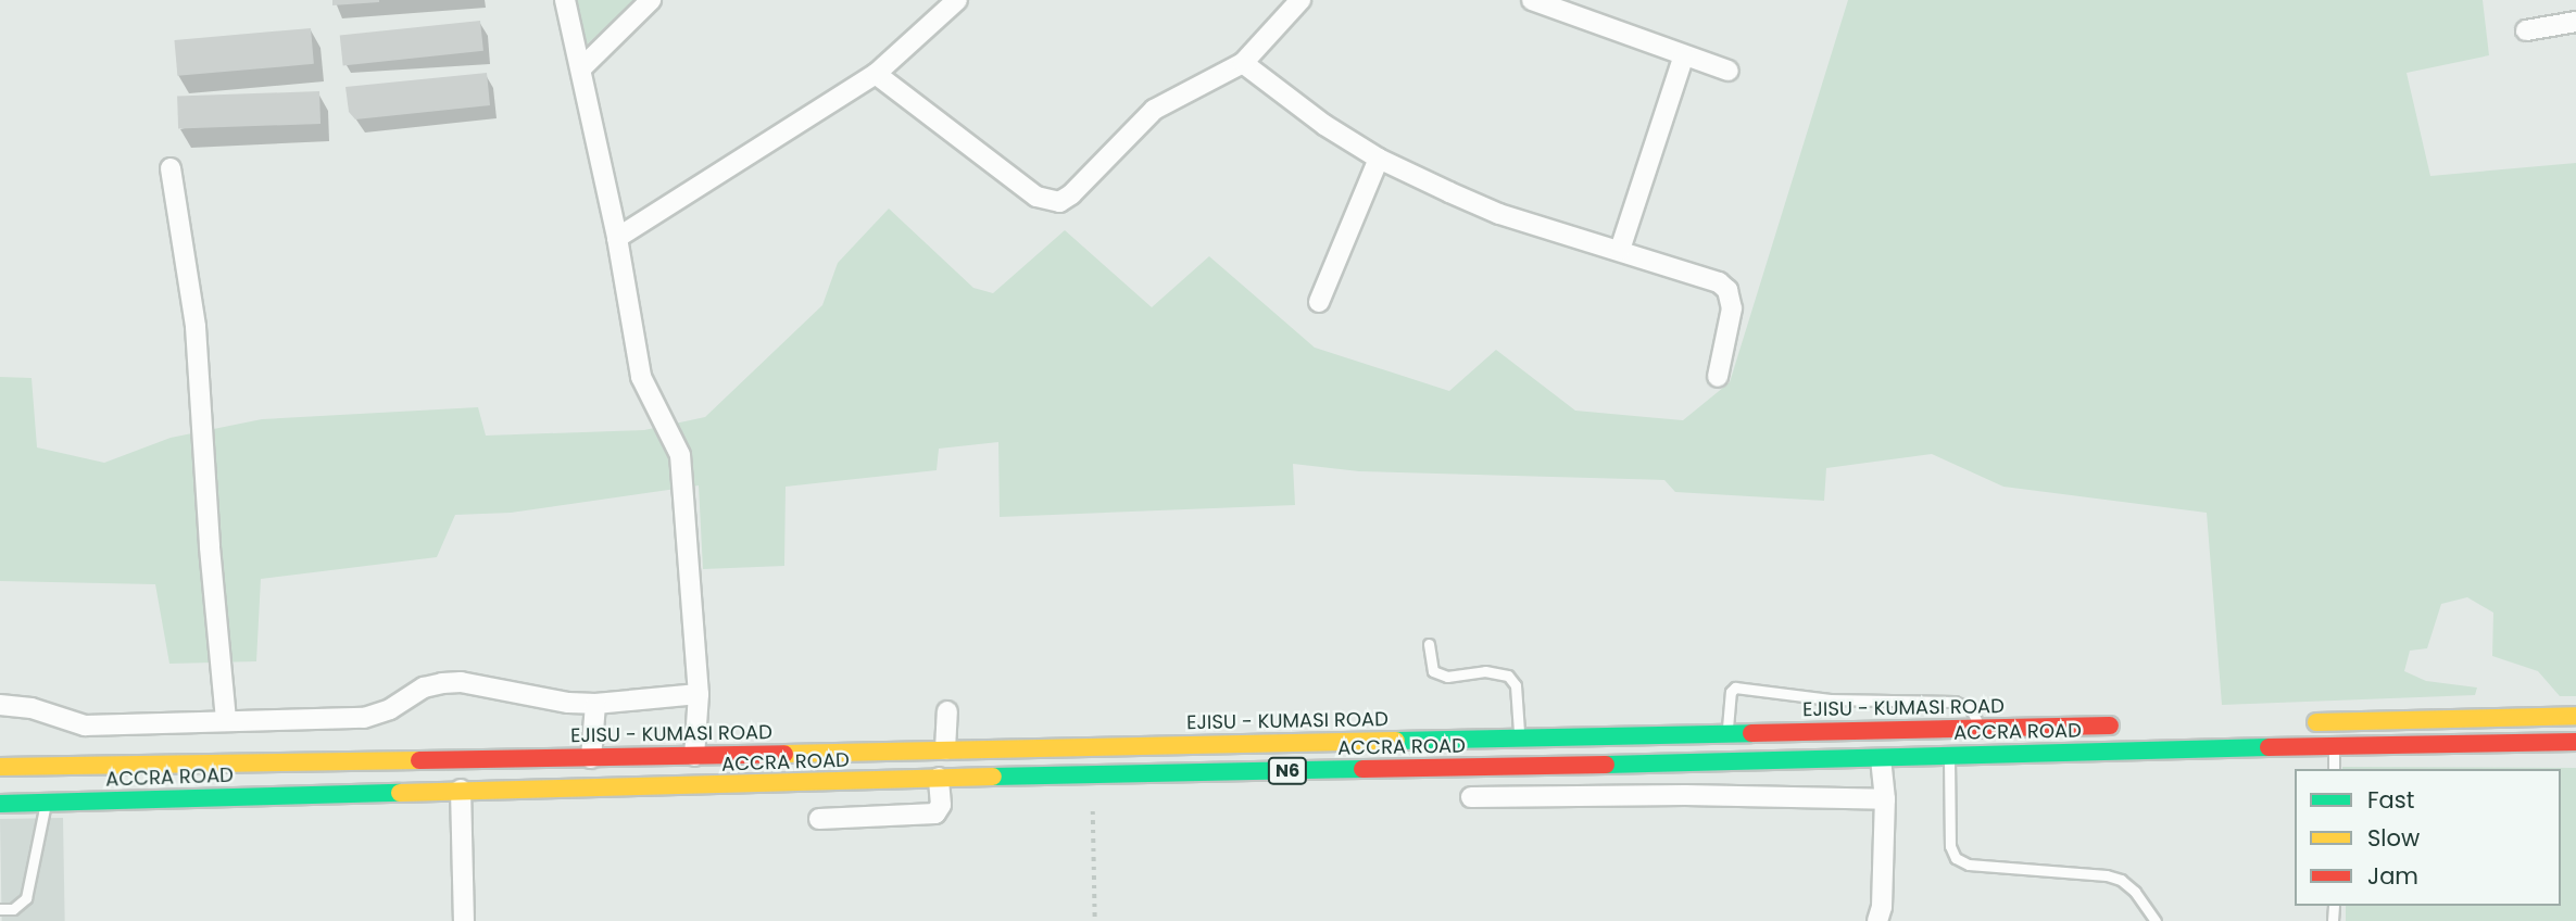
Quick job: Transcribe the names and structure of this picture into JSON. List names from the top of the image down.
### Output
{
  "streets": {
    "highway": ["EJISU - KUMASI ROAD", "ACCRA ROAD", "N6"]
  },
  "legend": ["Fast", "Slow", "Jam"]
}
